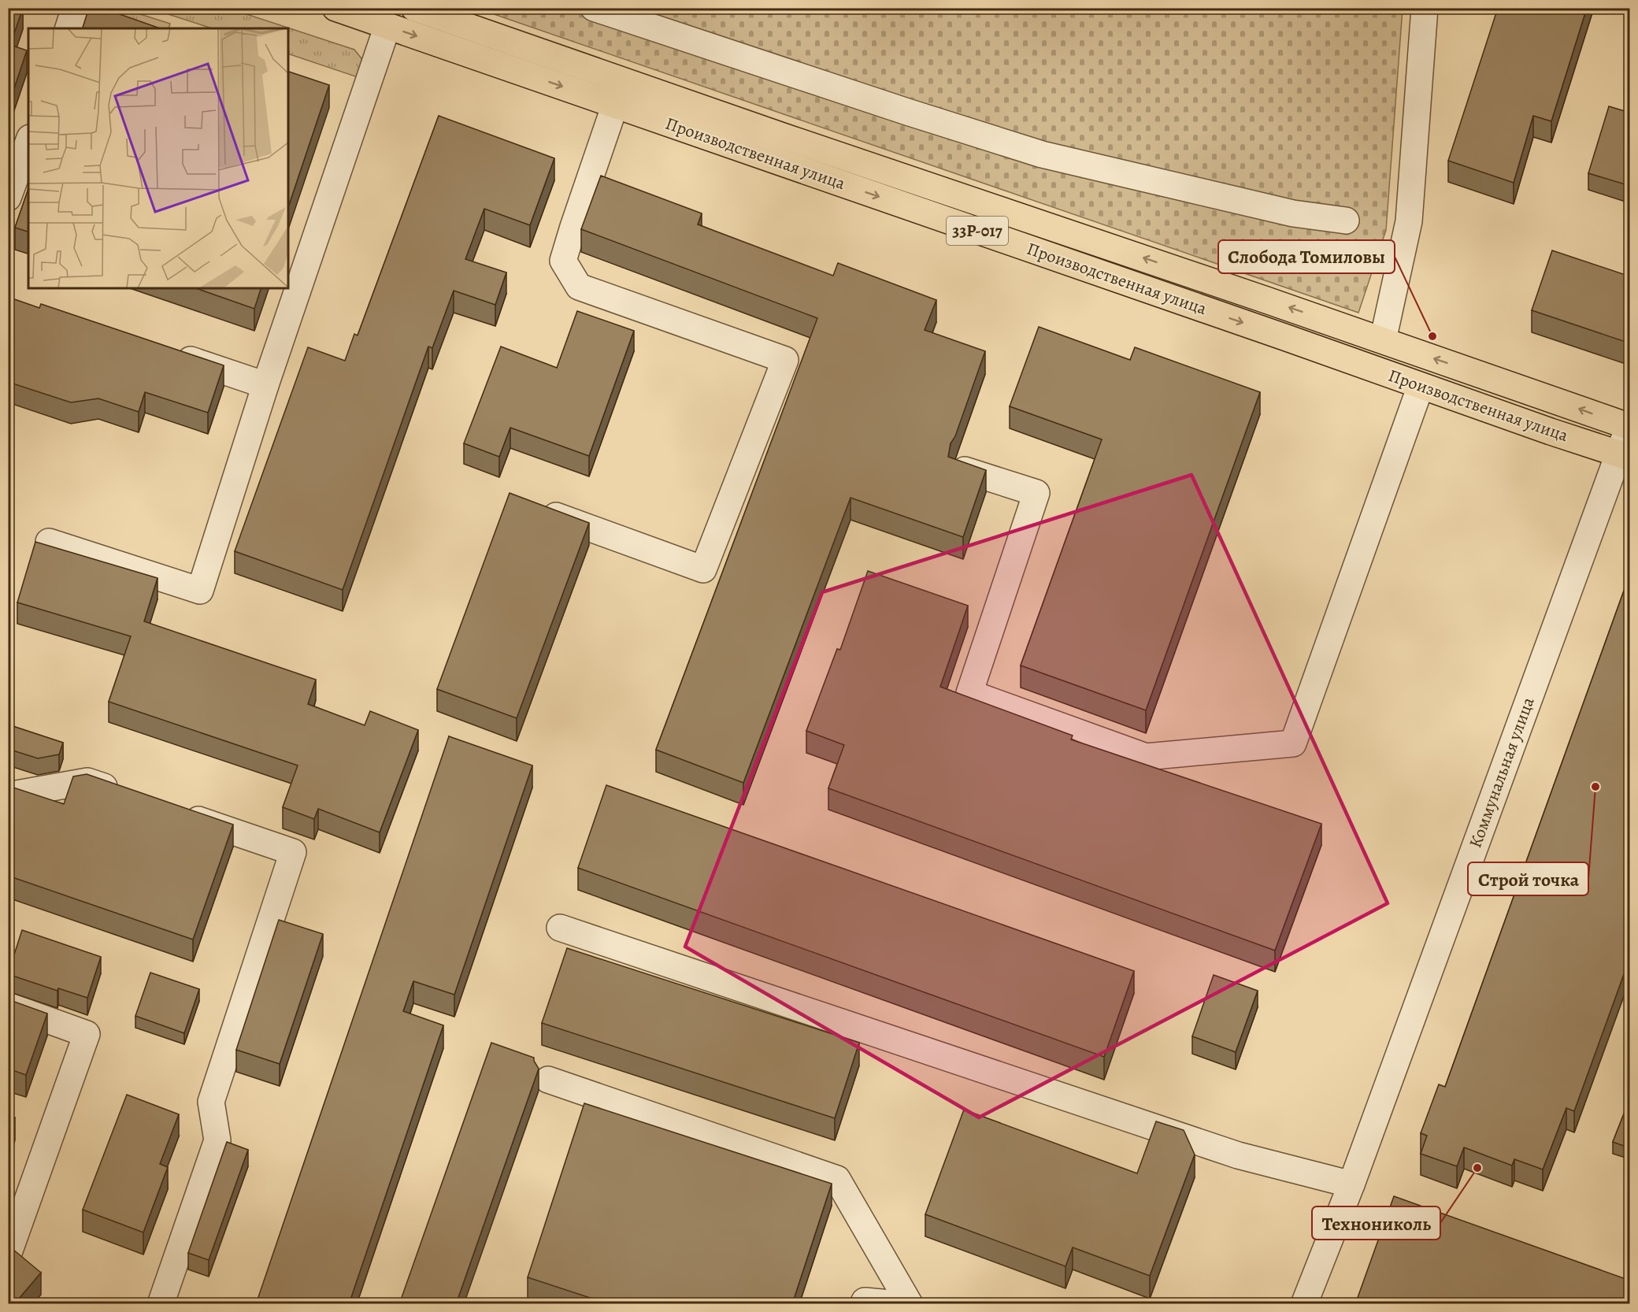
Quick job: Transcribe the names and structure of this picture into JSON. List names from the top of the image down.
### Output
{
  "streets": {
    "highway": ["Производственная улица", "33Р-017"],
    "street": ["Коммунальная улица"]
  },
  "crossings": [
    ["Производственная улица", "Коммунальная улица"]
  ],
  "places": ["Слобода Томиловы", "Строй точка", "Технониколь"]
}
